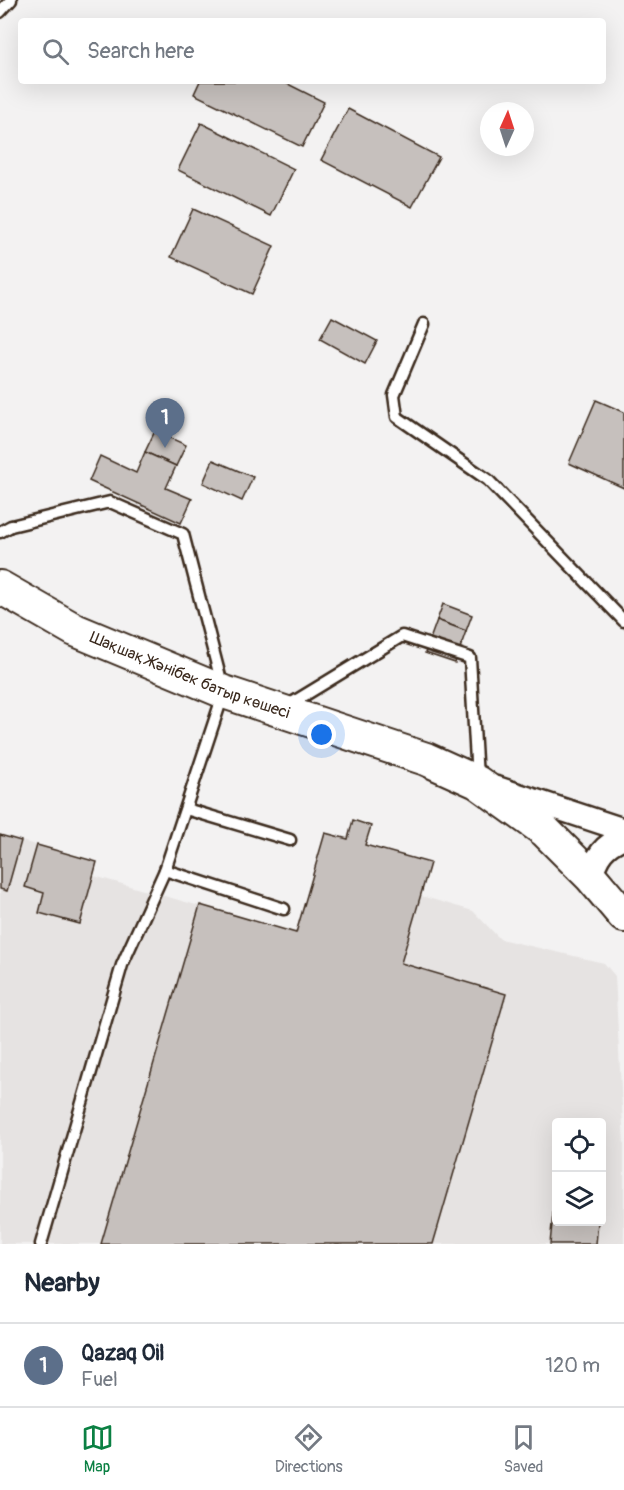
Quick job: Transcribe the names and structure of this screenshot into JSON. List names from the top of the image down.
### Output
{
  "streets": {
    "main road": ["Шақшақ Жәнібек батыр көшесі"]
  },
  "north": "top",
  "page": {
    "search": "Search here",
    "pins": "1",
    "heading": "Nearby",
    "list": [
      {
        "mark": "1",
        "name": "Qazaq Oil",
        "note": "Fuel",
        "value": "120 m"
      }
    ],
    "nav": ["Map", "Directions", "Saved"]
  }
}
